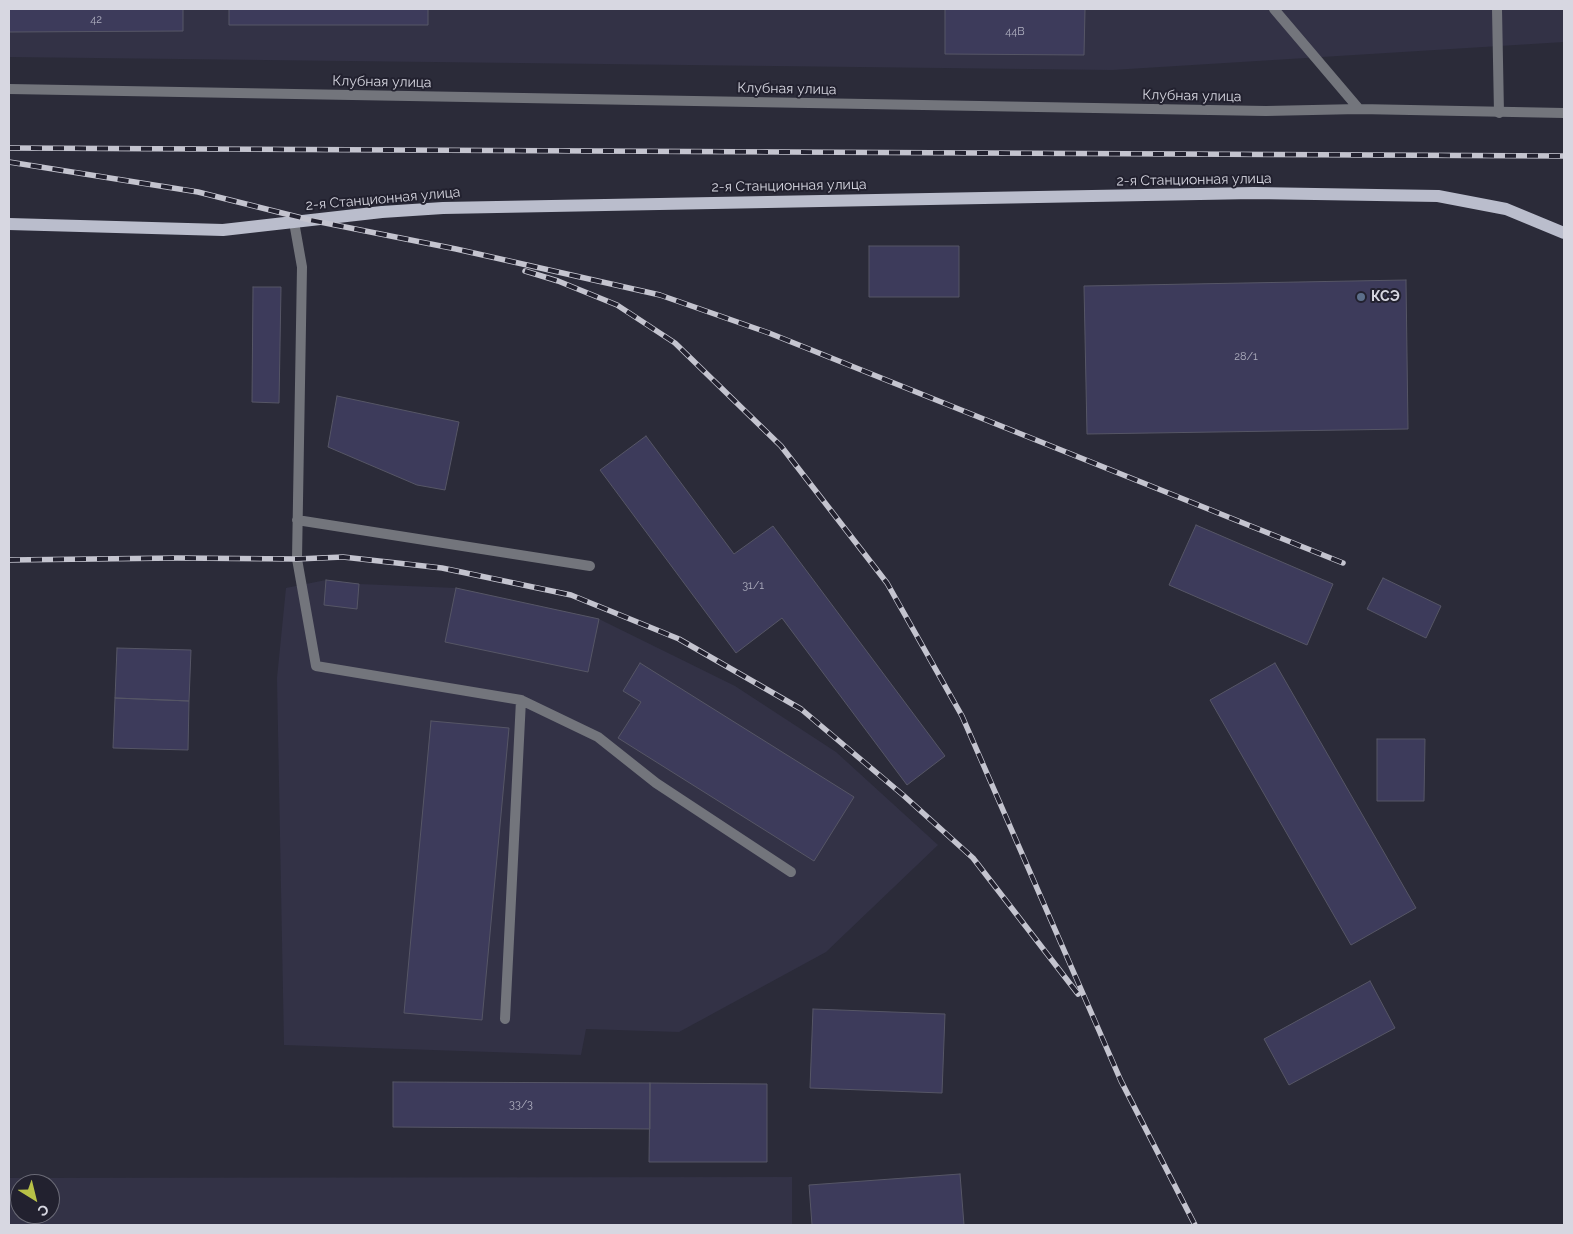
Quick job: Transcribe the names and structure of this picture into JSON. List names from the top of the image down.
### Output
{
  "streets": {
    "main road": ["2-я Станционная улица"],
    "street": ["Клубная улица"]
  },
  "places": ["КСЭ"],
  "house_numbers": [
    "42",
    "44В",
    "28/1",
    "31/1",
    "33/3"
  ],
  "north": "bottom right"
}
